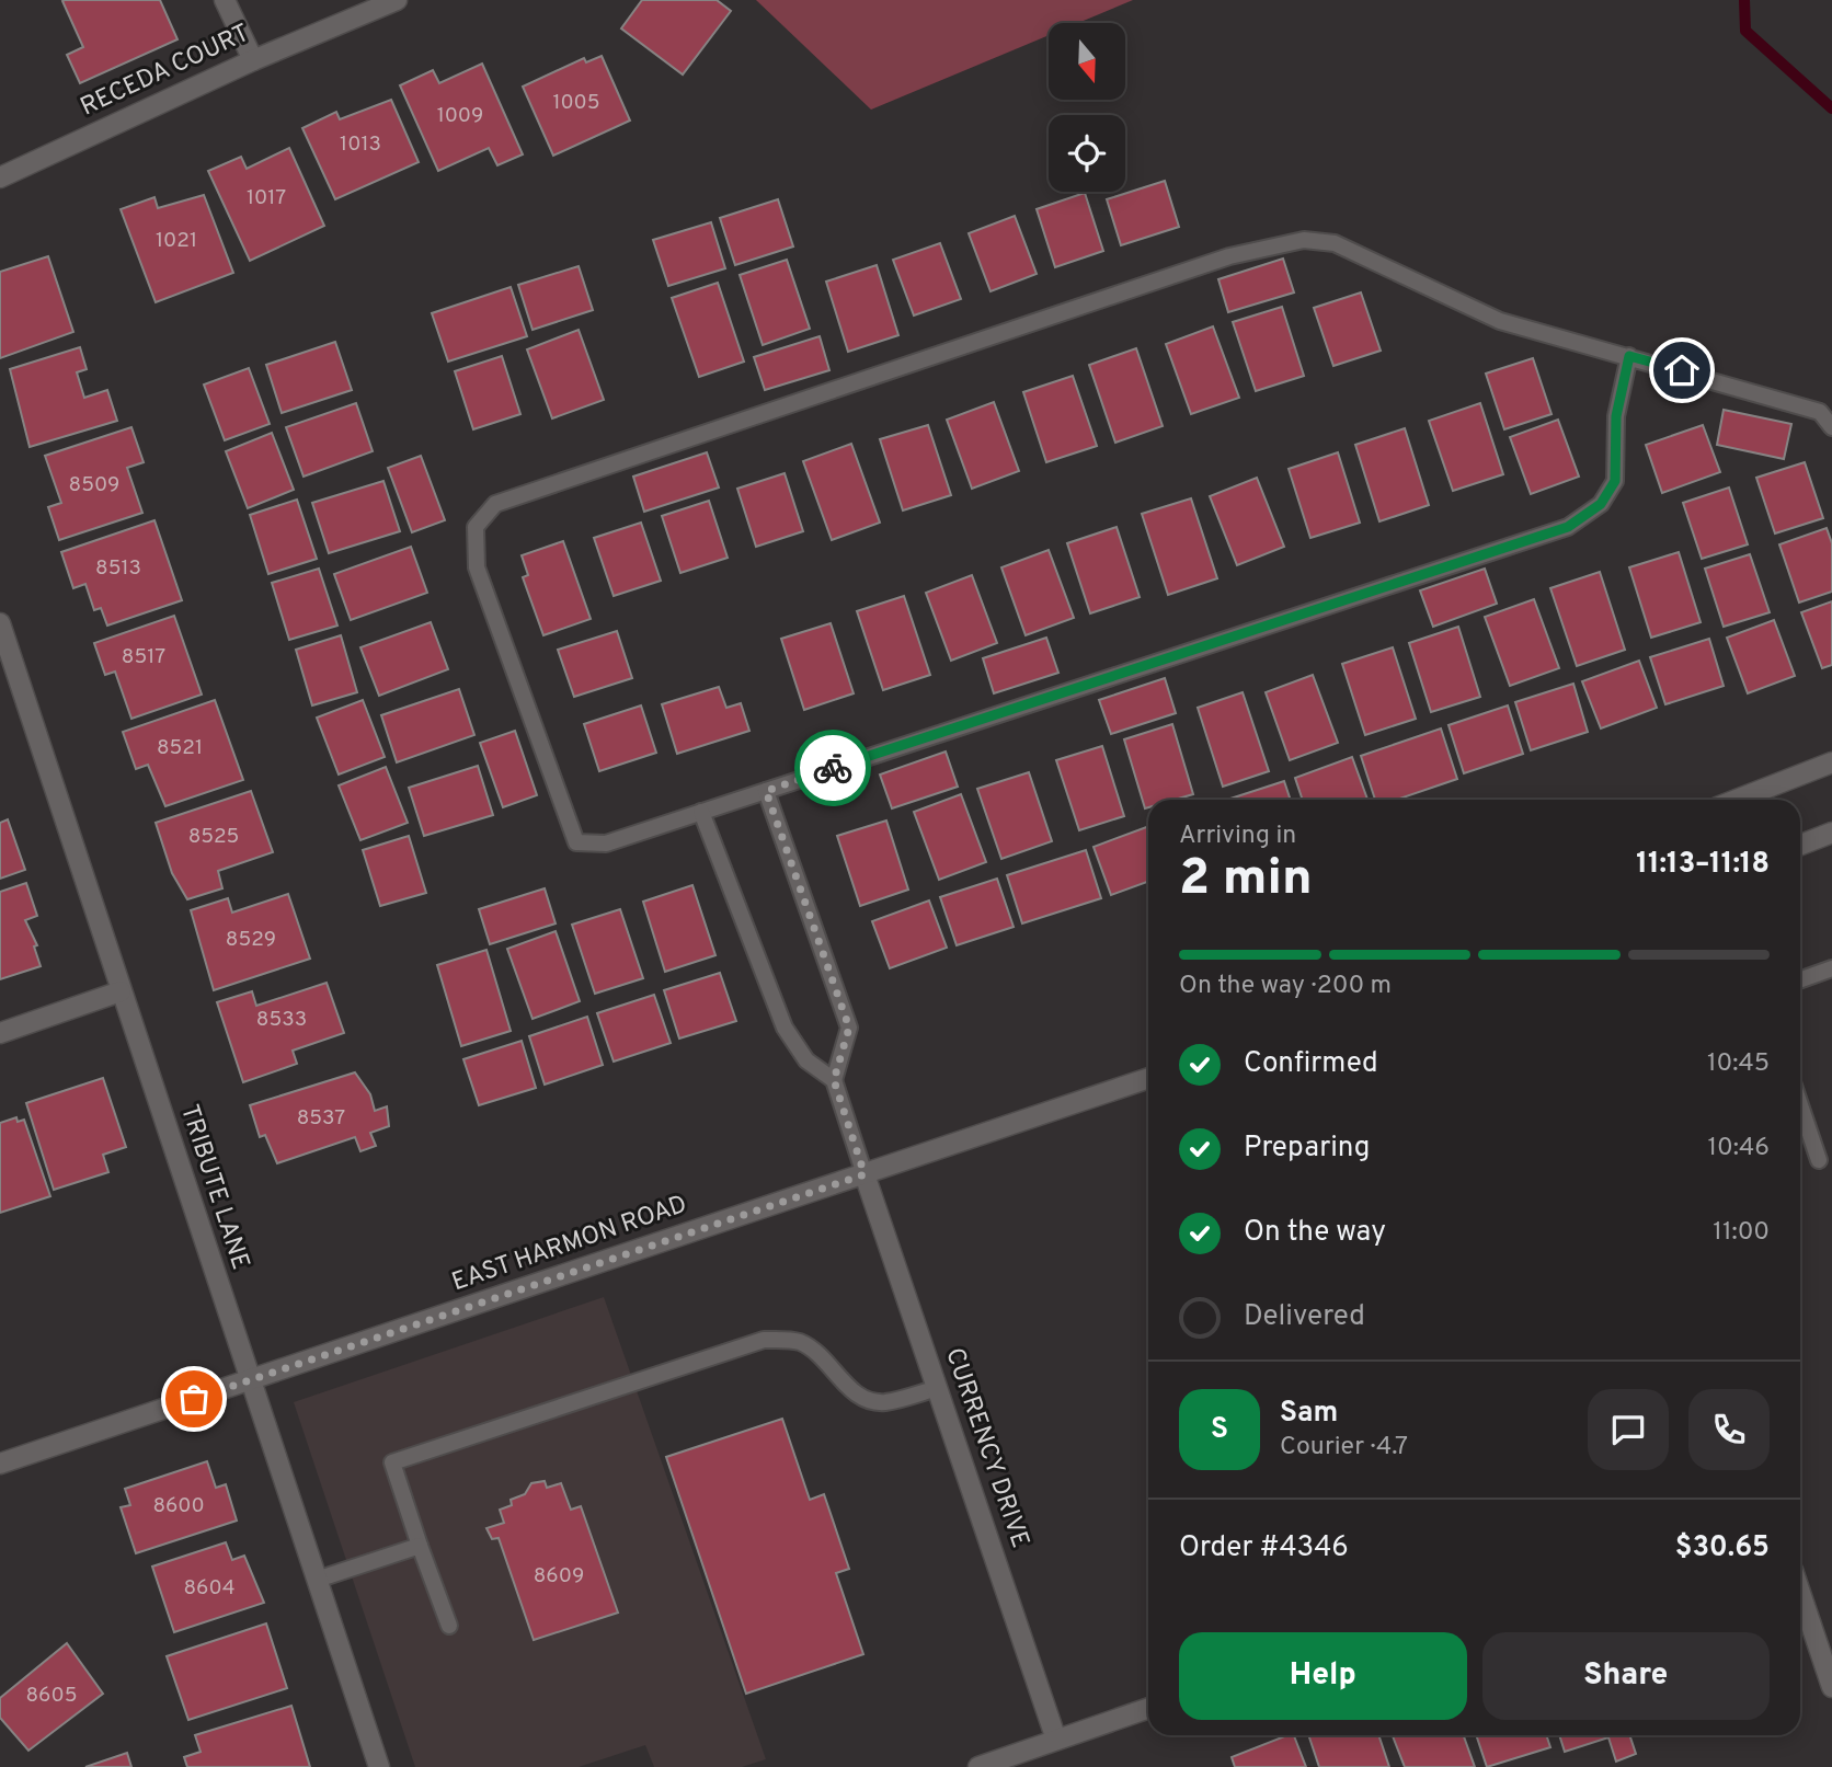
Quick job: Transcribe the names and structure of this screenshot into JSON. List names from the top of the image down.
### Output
{
  "streets": {
    "street": [
      "RECEDA COURT",
      "TRIBUTE LANE",
      "EAST HARMON ROAD",
      "CURRENCY DRIVE"
    ]
  },
  "crossings": [
    ["TRIBUTE LANE", "EAST HARMON ROAD"],
    ["EAST HARMON ROAD", "CURRENCY DRIVE"]
  ],
  "house_numbers": [
    "1005",
    "1009",
    "1013",
    "1017",
    "1021",
    "8509",
    "8513",
    "8517",
    "8521",
    "8525",
    "8529",
    "8533",
    "8537",
    "8600",
    "8609",
    "8604",
    "8605"
  ],
  "north": "bottom",
  "page": {
    "heading": ["2 min", "Arriving in", "11:13–11:18"],
    "panel": [
      "Sam",
      "Courier · 4.7",
      "Order #4346",
      "$30.65"
    ],
    "bar": "On the way · 200 m",
    "list": [
      ["Confirmed", "10:45"],
      ["Preparing", "10:46"],
      ["On the way", "11:00"],
      "Delivered"
    ],
    "round": "S",
    "buttons": ["Help", "Share"]
  }
}
